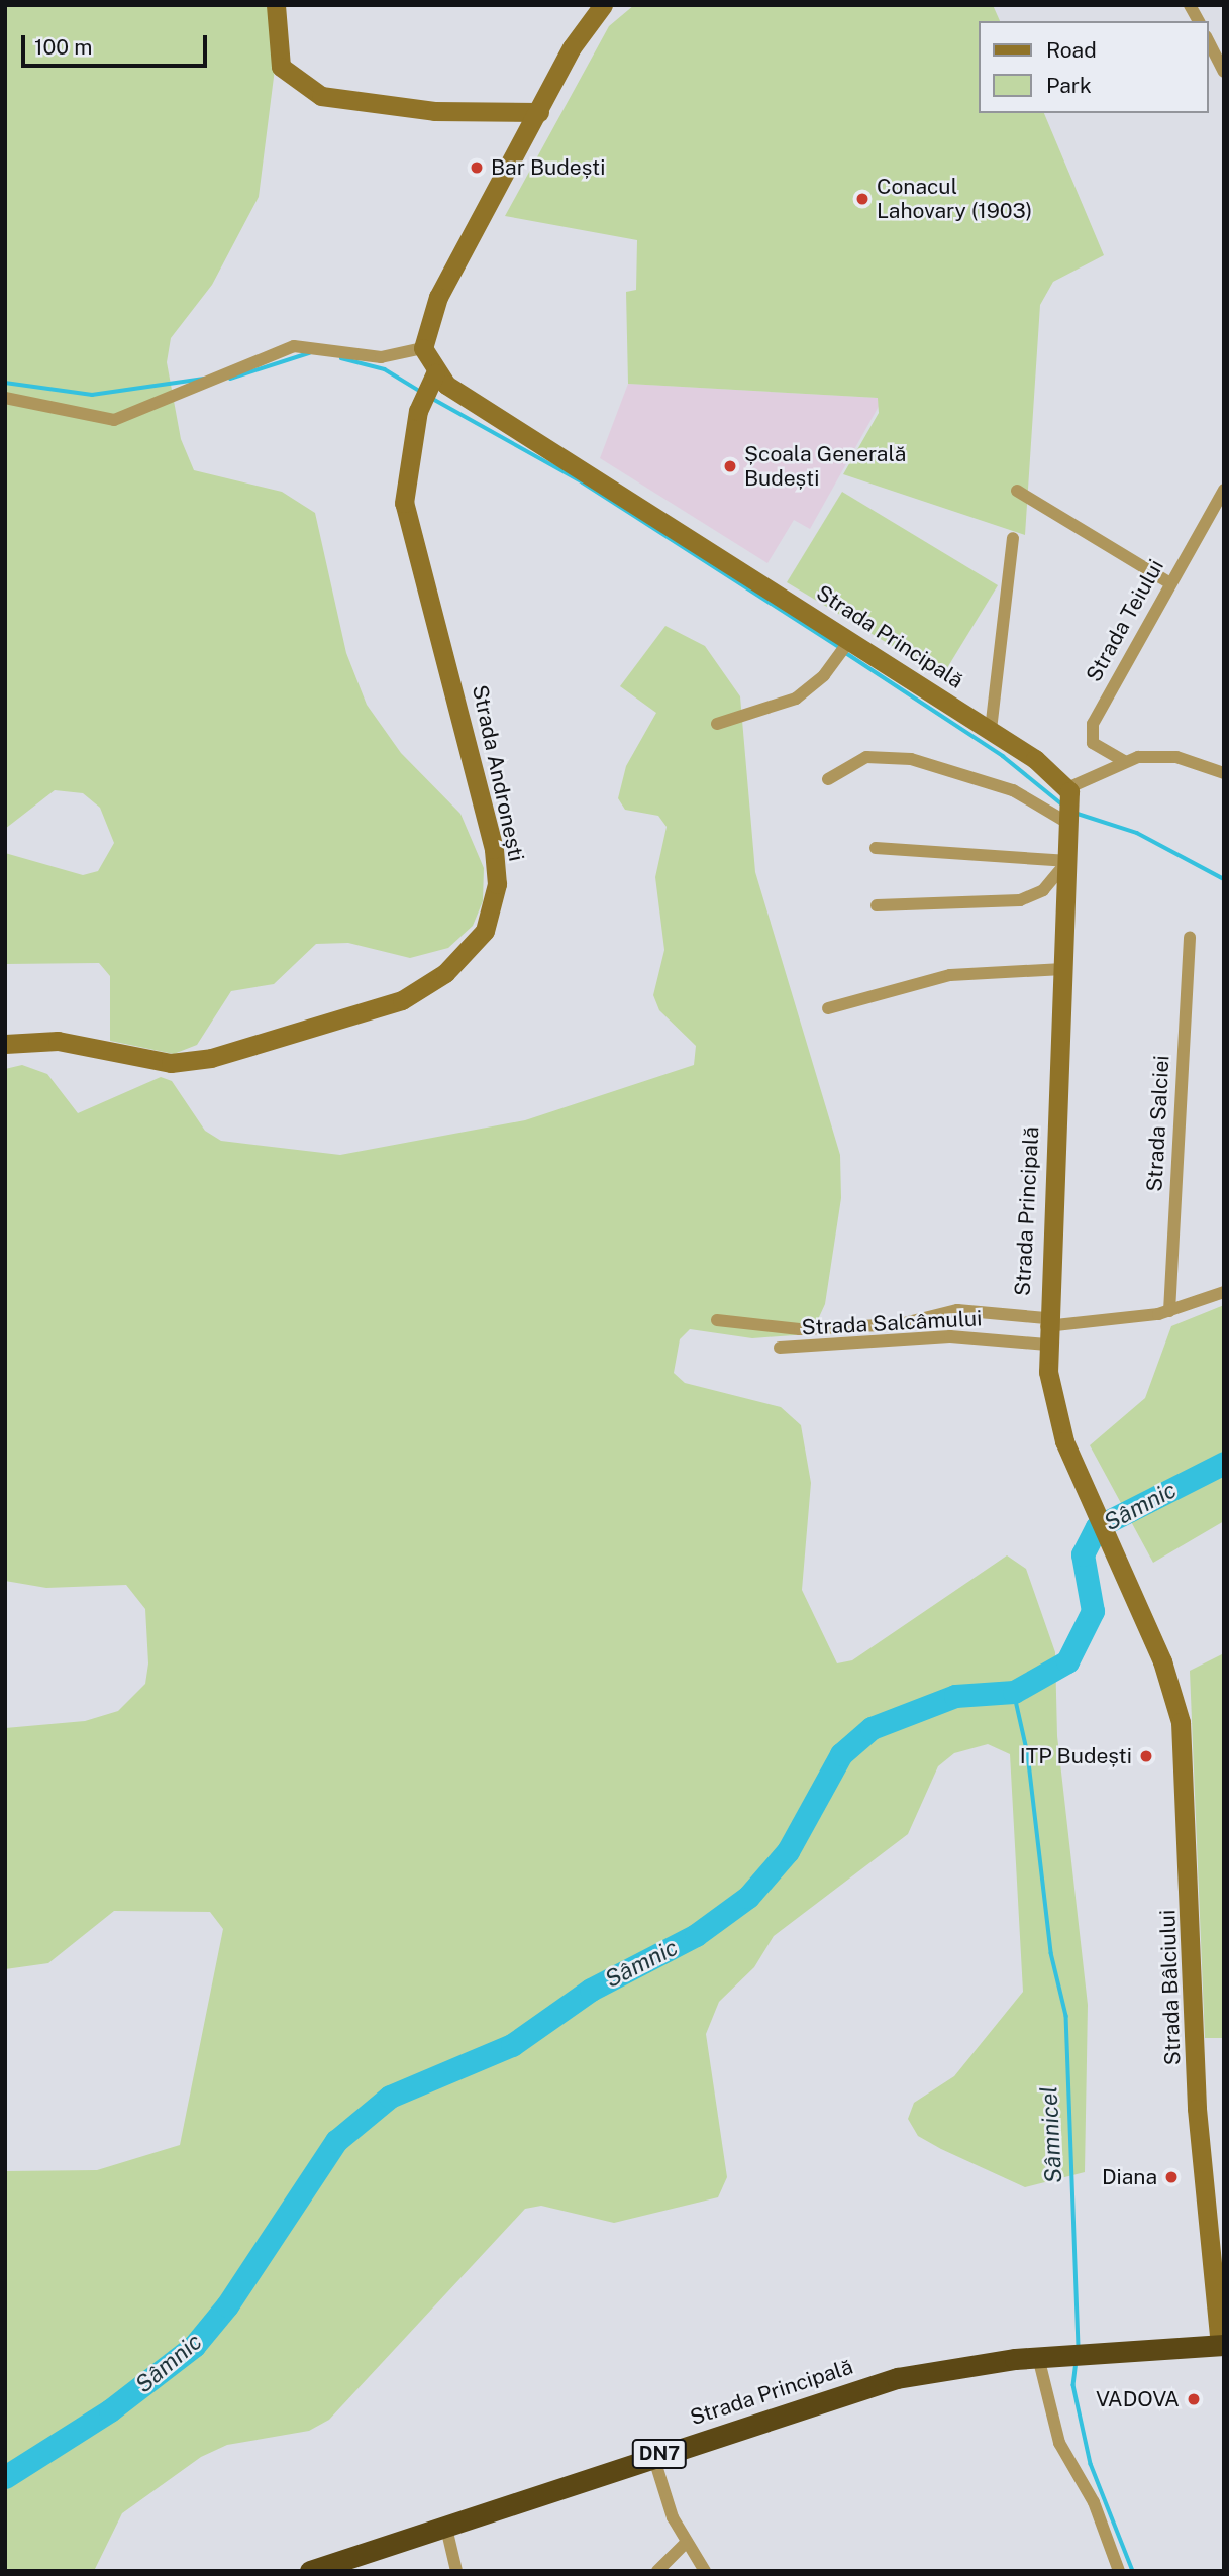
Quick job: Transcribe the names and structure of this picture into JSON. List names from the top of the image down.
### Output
{
  "streets": {
    "highway": ["Strada Principală", "DN7"],
    "main road": ["Strada Andronești", "Strada Bâlciului"],
    "street": ["Strada Teiului", "Strada Salciei", "Strada Salcâmului"]
  },
  "crossings": [
    ["Strada Principală", "Strada Andronești"],
    ["Strada Principală", "Strada Salcâmului"],
    ["Strada Principală", "Strada Bâlciului"]
  ],
  "water": ["Sâmnic", "Sâmnicel"],
  "places": [
    "Bar Budești",
    "Conacul Lahovary (1903)",
    "Școala Generală Budești",
    "ITP Budești",
    "Diana",
    "VADOVA"
  ],
  "legend": ["Road", "Park"],
  "scale_bar": "100 m"
}
